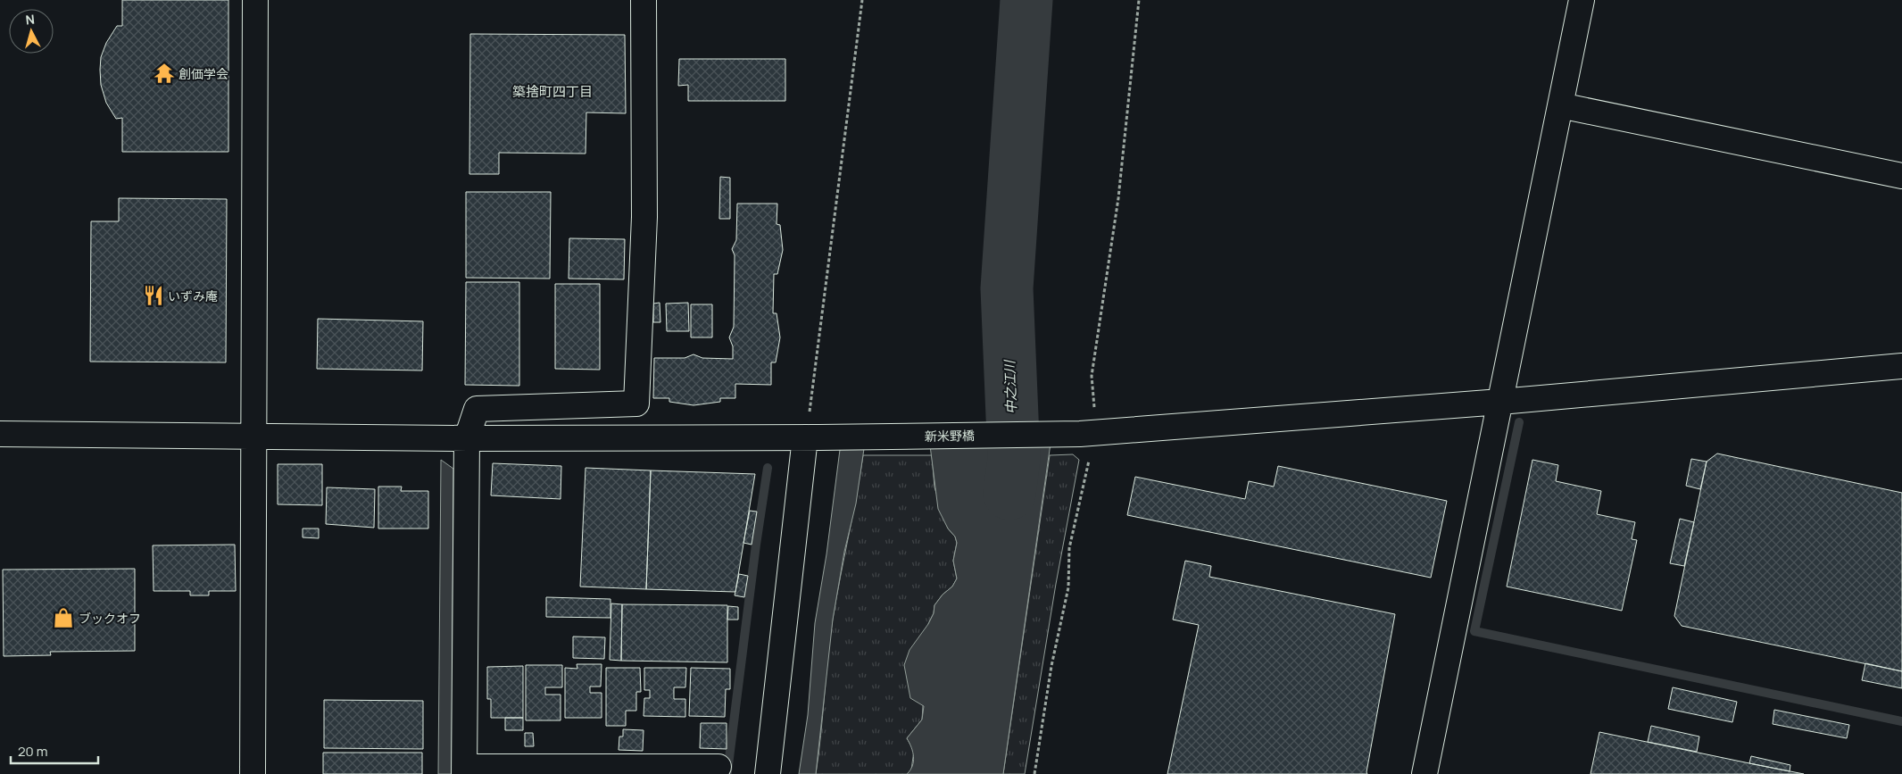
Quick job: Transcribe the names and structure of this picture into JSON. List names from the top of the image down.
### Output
{
  "streets": {
    "street": ["新米野橋"]
  },
  "districts": ["築捨町四丁目"],
  "water": ["中之江川"],
  "places": {
    "temple": ["創価学会"],
    "restaurant": ["いずみ庵"],
    "shop": ["ブックオフ"]
  },
  "scale_bar": "20 m",
  "north": "top"
}
